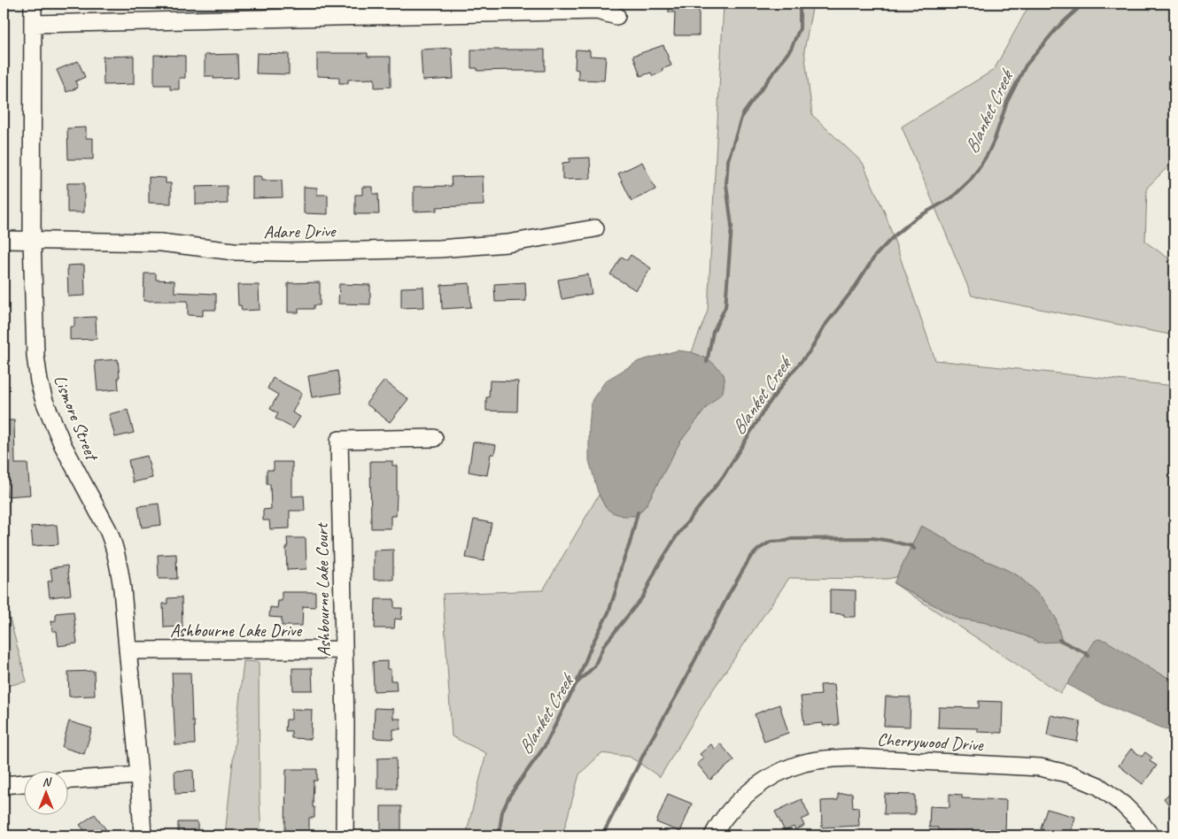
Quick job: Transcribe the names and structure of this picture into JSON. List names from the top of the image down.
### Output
{
  "streets": {
    "street": [
      "Adare Drive",
      "Lismore Street",
      "Ashbourne Lake Court",
      "Ashbourne Lake Drive",
      "Cherrywood Drive"
    ]
  },
  "crossings": [
    ["Adare Drive", "Lismore Street"],
    ["Lismore Street", "Ashbourne Lake Drive"],
    ["Ashbourne Lake Court", "Ashbourne Lake Drive"]
  ],
  "water": ["Blanket Creek"],
  "north": "top"
}
